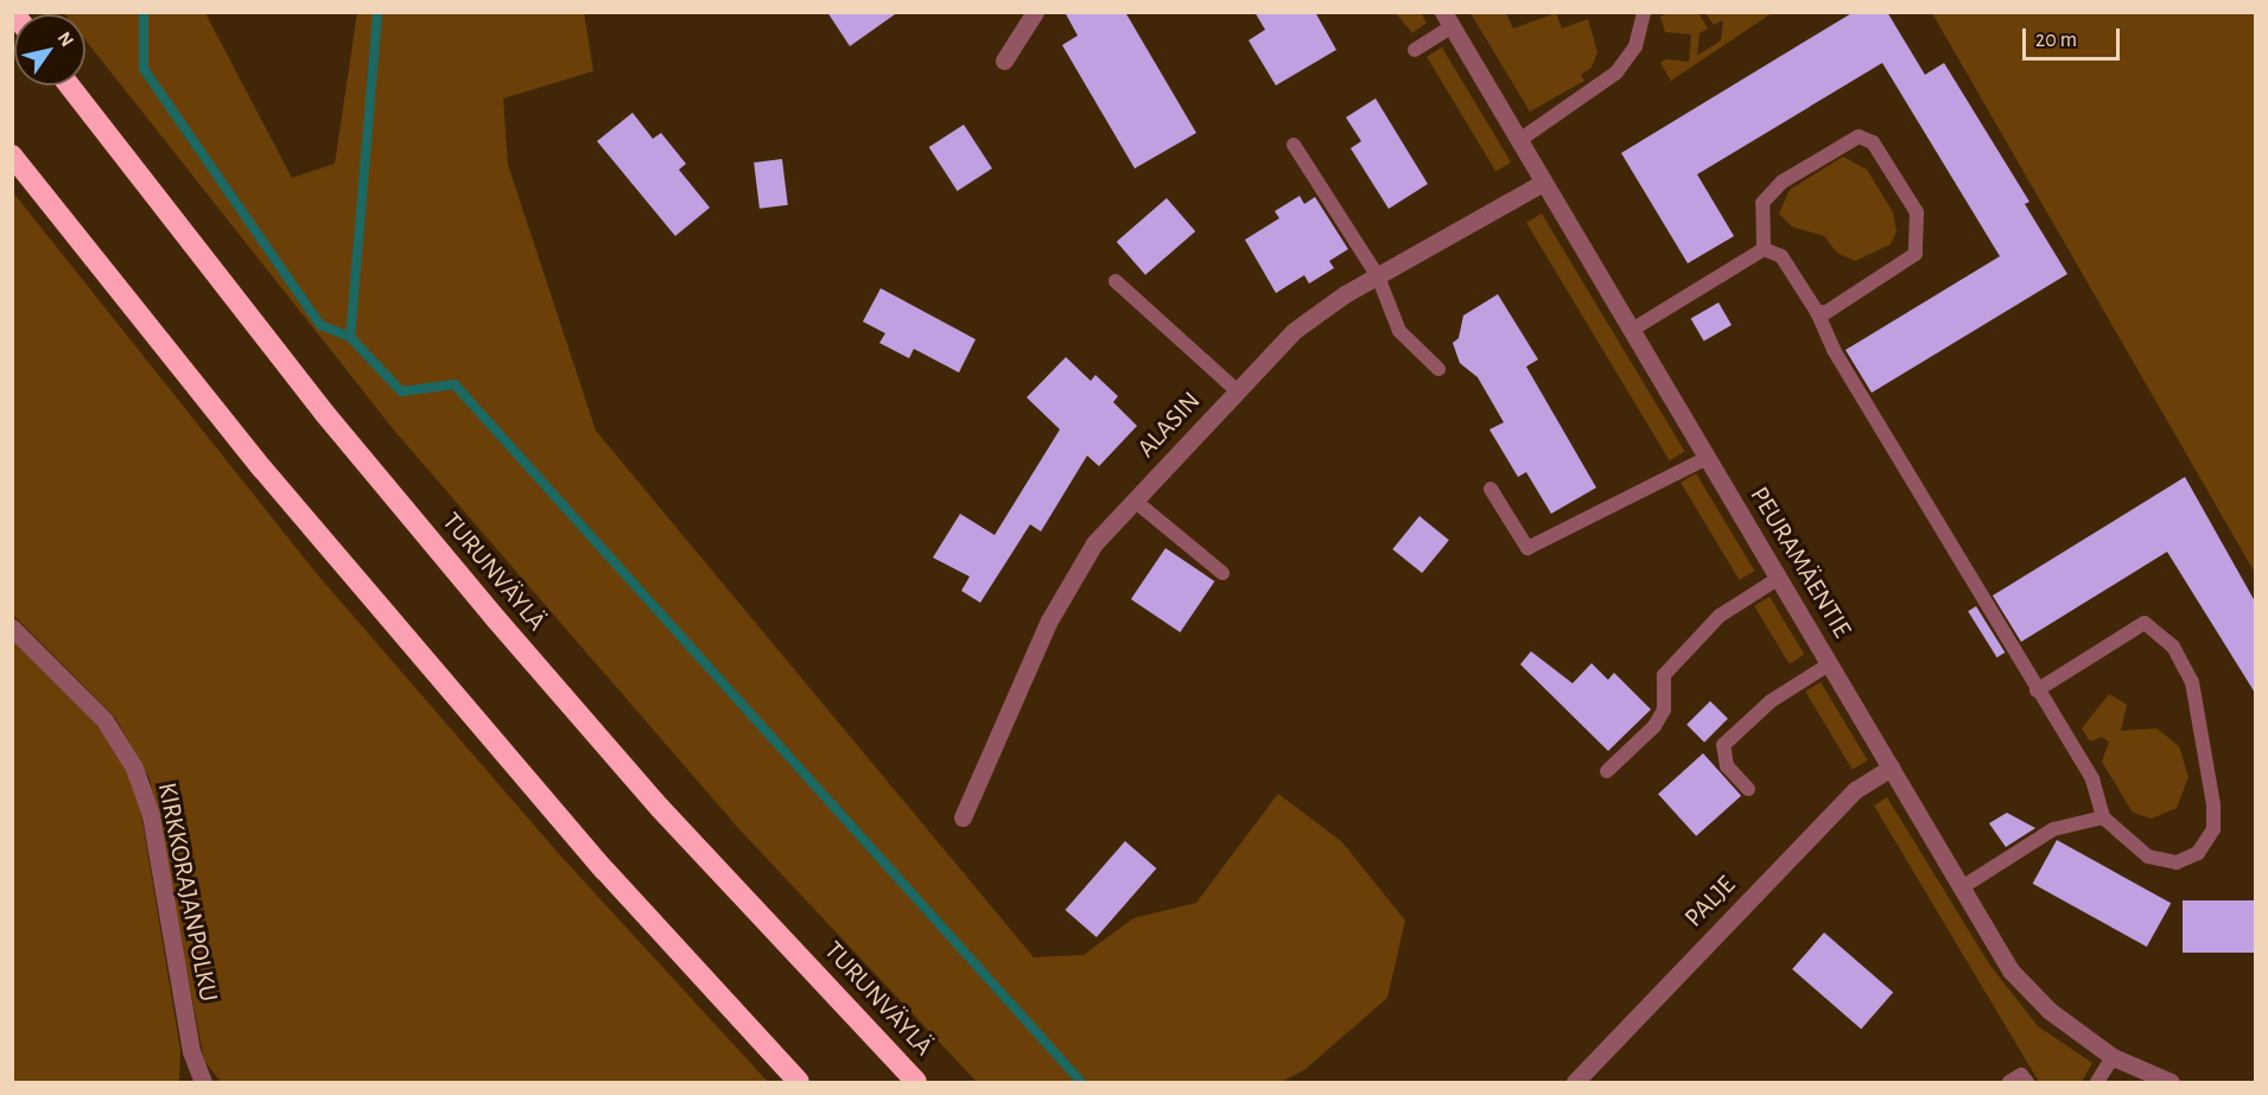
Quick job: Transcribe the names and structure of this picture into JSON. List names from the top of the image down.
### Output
{
  "streets": {
    "highway": ["TURUNVÄYLÄ"],
    "street": [
      "ALASIN",
      "PEURAMÄENTIE",
      "KIRKKORAJANPOLKU",
      "PALJE"
    ]
  },
  "crossings": [
    ["ALASIN", "PEURAMÄENTIE"],
    ["PEURAMÄENTIE", "PALJE"]
  ],
  "scale_bar": "20 m",
  "north": "top right"
}
